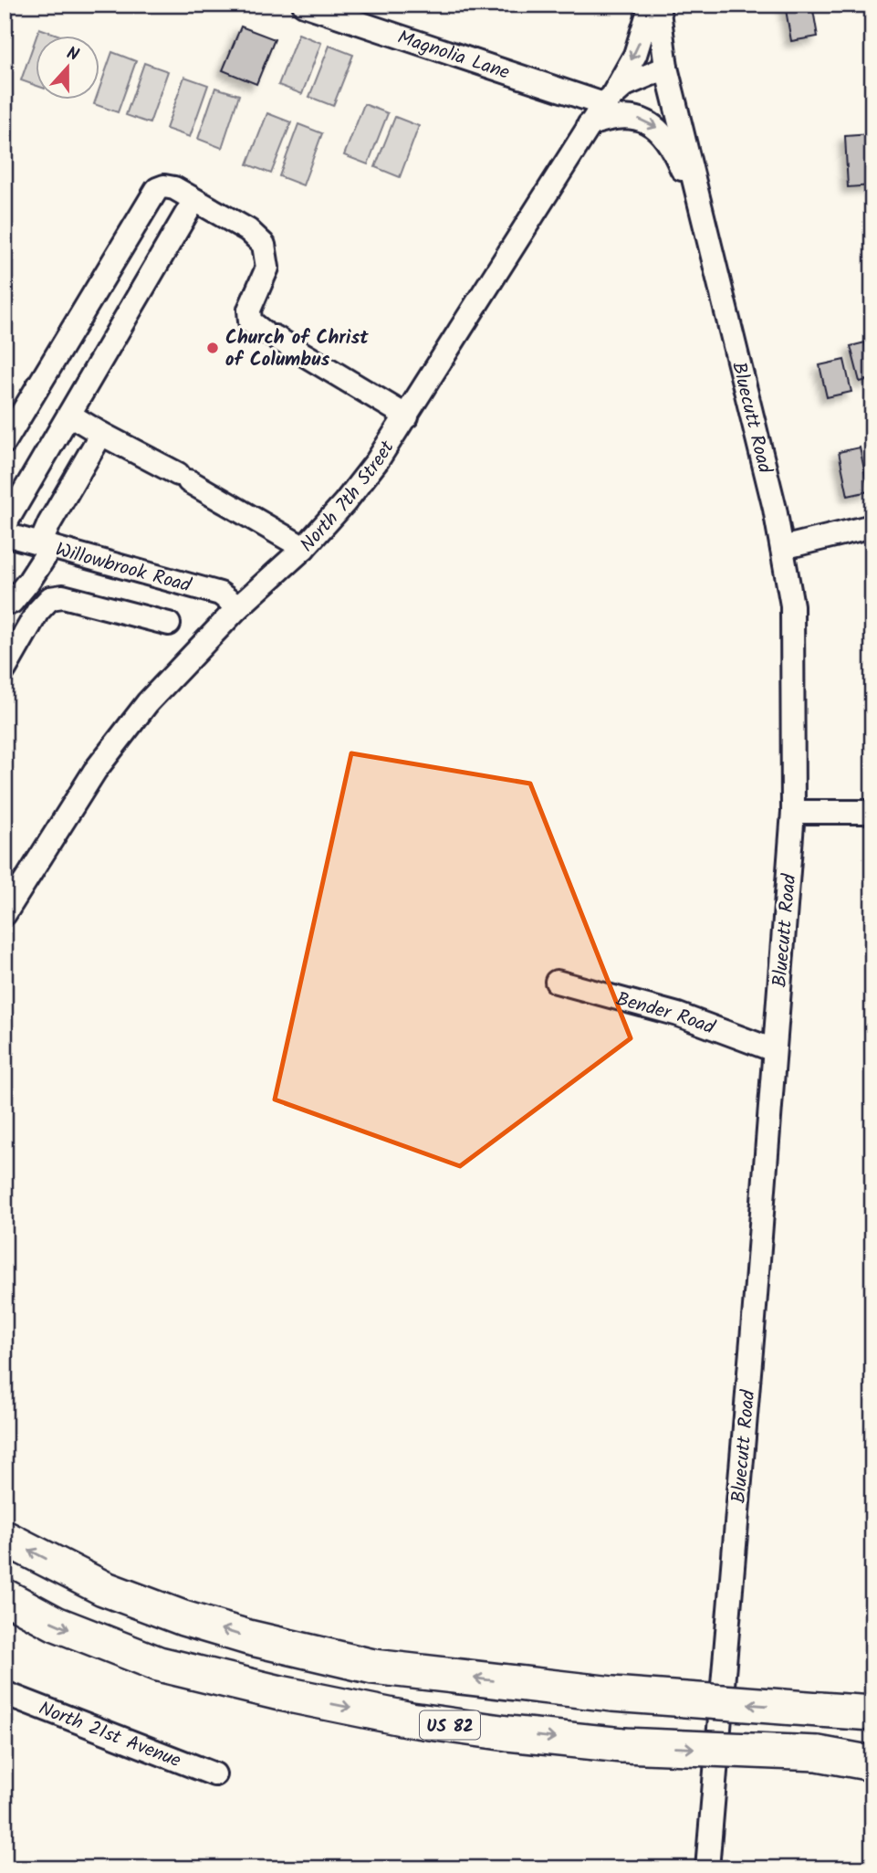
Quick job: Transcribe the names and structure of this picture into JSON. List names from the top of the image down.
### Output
{
  "streets": {
    "highway": ["US 82"],
    "street": [
      "Magnolia Lane",
      "Bluecutt Road",
      "North 7th Street",
      "Willowbrook Road",
      "Bender Road",
      "North 21st Avenue"
    ]
  },
  "crossings": [
    ["Magnolia Lane", "North 7th Street"],
    ["Bluecutt Road", "North 7th Street"],
    ["Bluecutt Road", "Bender Road"],
    ["North 7th Street", "Willowbrook Road"]
  ],
  "places": ["Church of Christ of Columbus"],
  "north": "top"
}
